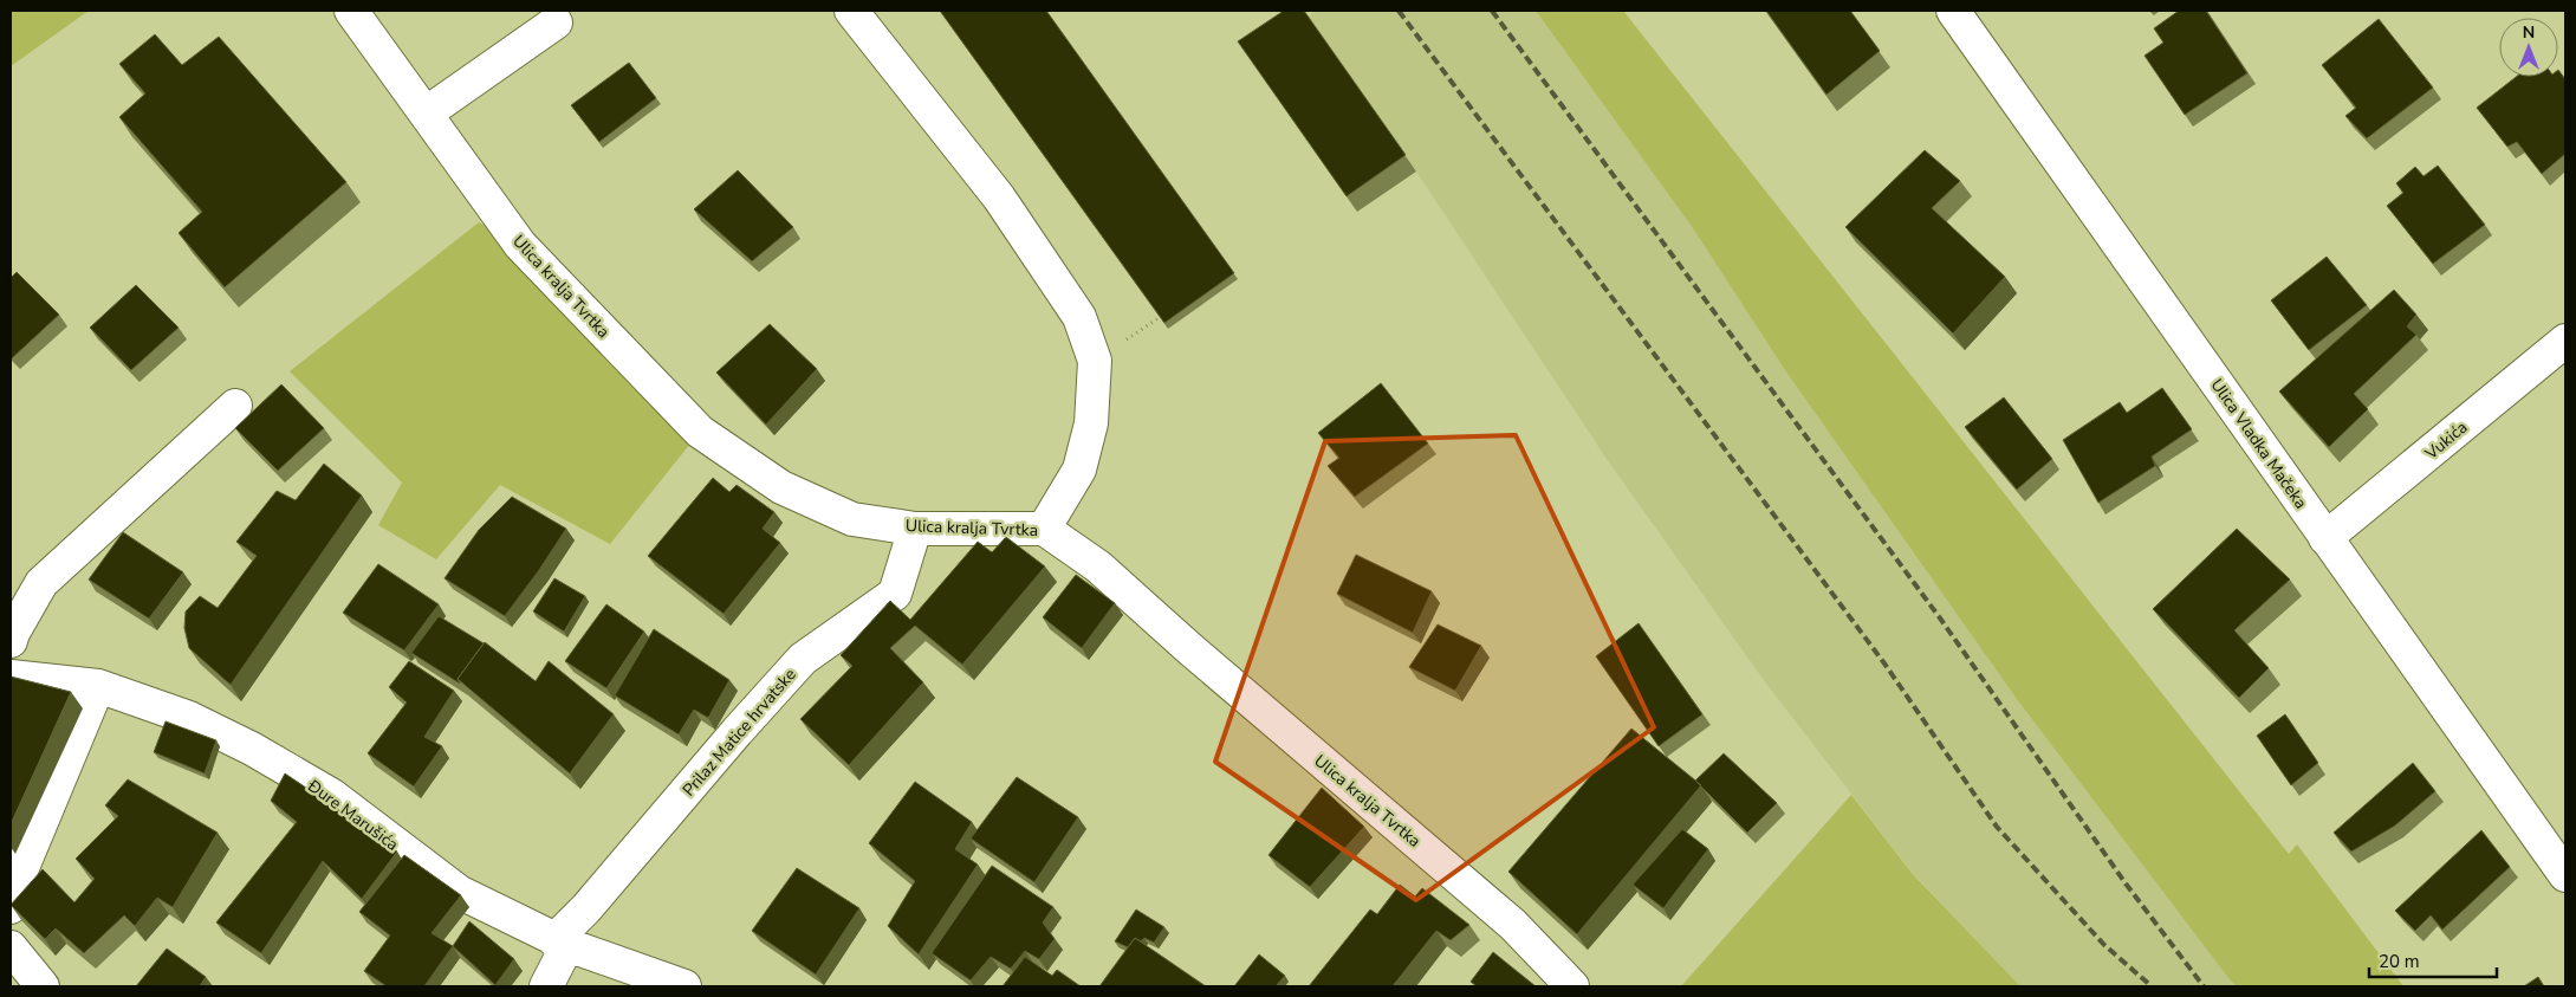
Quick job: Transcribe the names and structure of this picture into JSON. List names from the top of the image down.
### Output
{
  "streets": {
    "street": [
      "Ulica kralja Tvrtka",
      "Vukića",
      "Ulica Vladka Mačeka",
      "Prilaz Matice hrvatske",
      "Đure Marušića"
    ]
  },
  "crossings": [
    ["Ulica kralja Tvrtka", "Prilaz Matice hrvatske"],
    ["Vukića", "Ulica Vladka Mačeka"],
    ["Prilaz Matice hrvatske", "Đure Marušića"]
  ],
  "scale_bar": "20 m",
  "north": "top"
}
